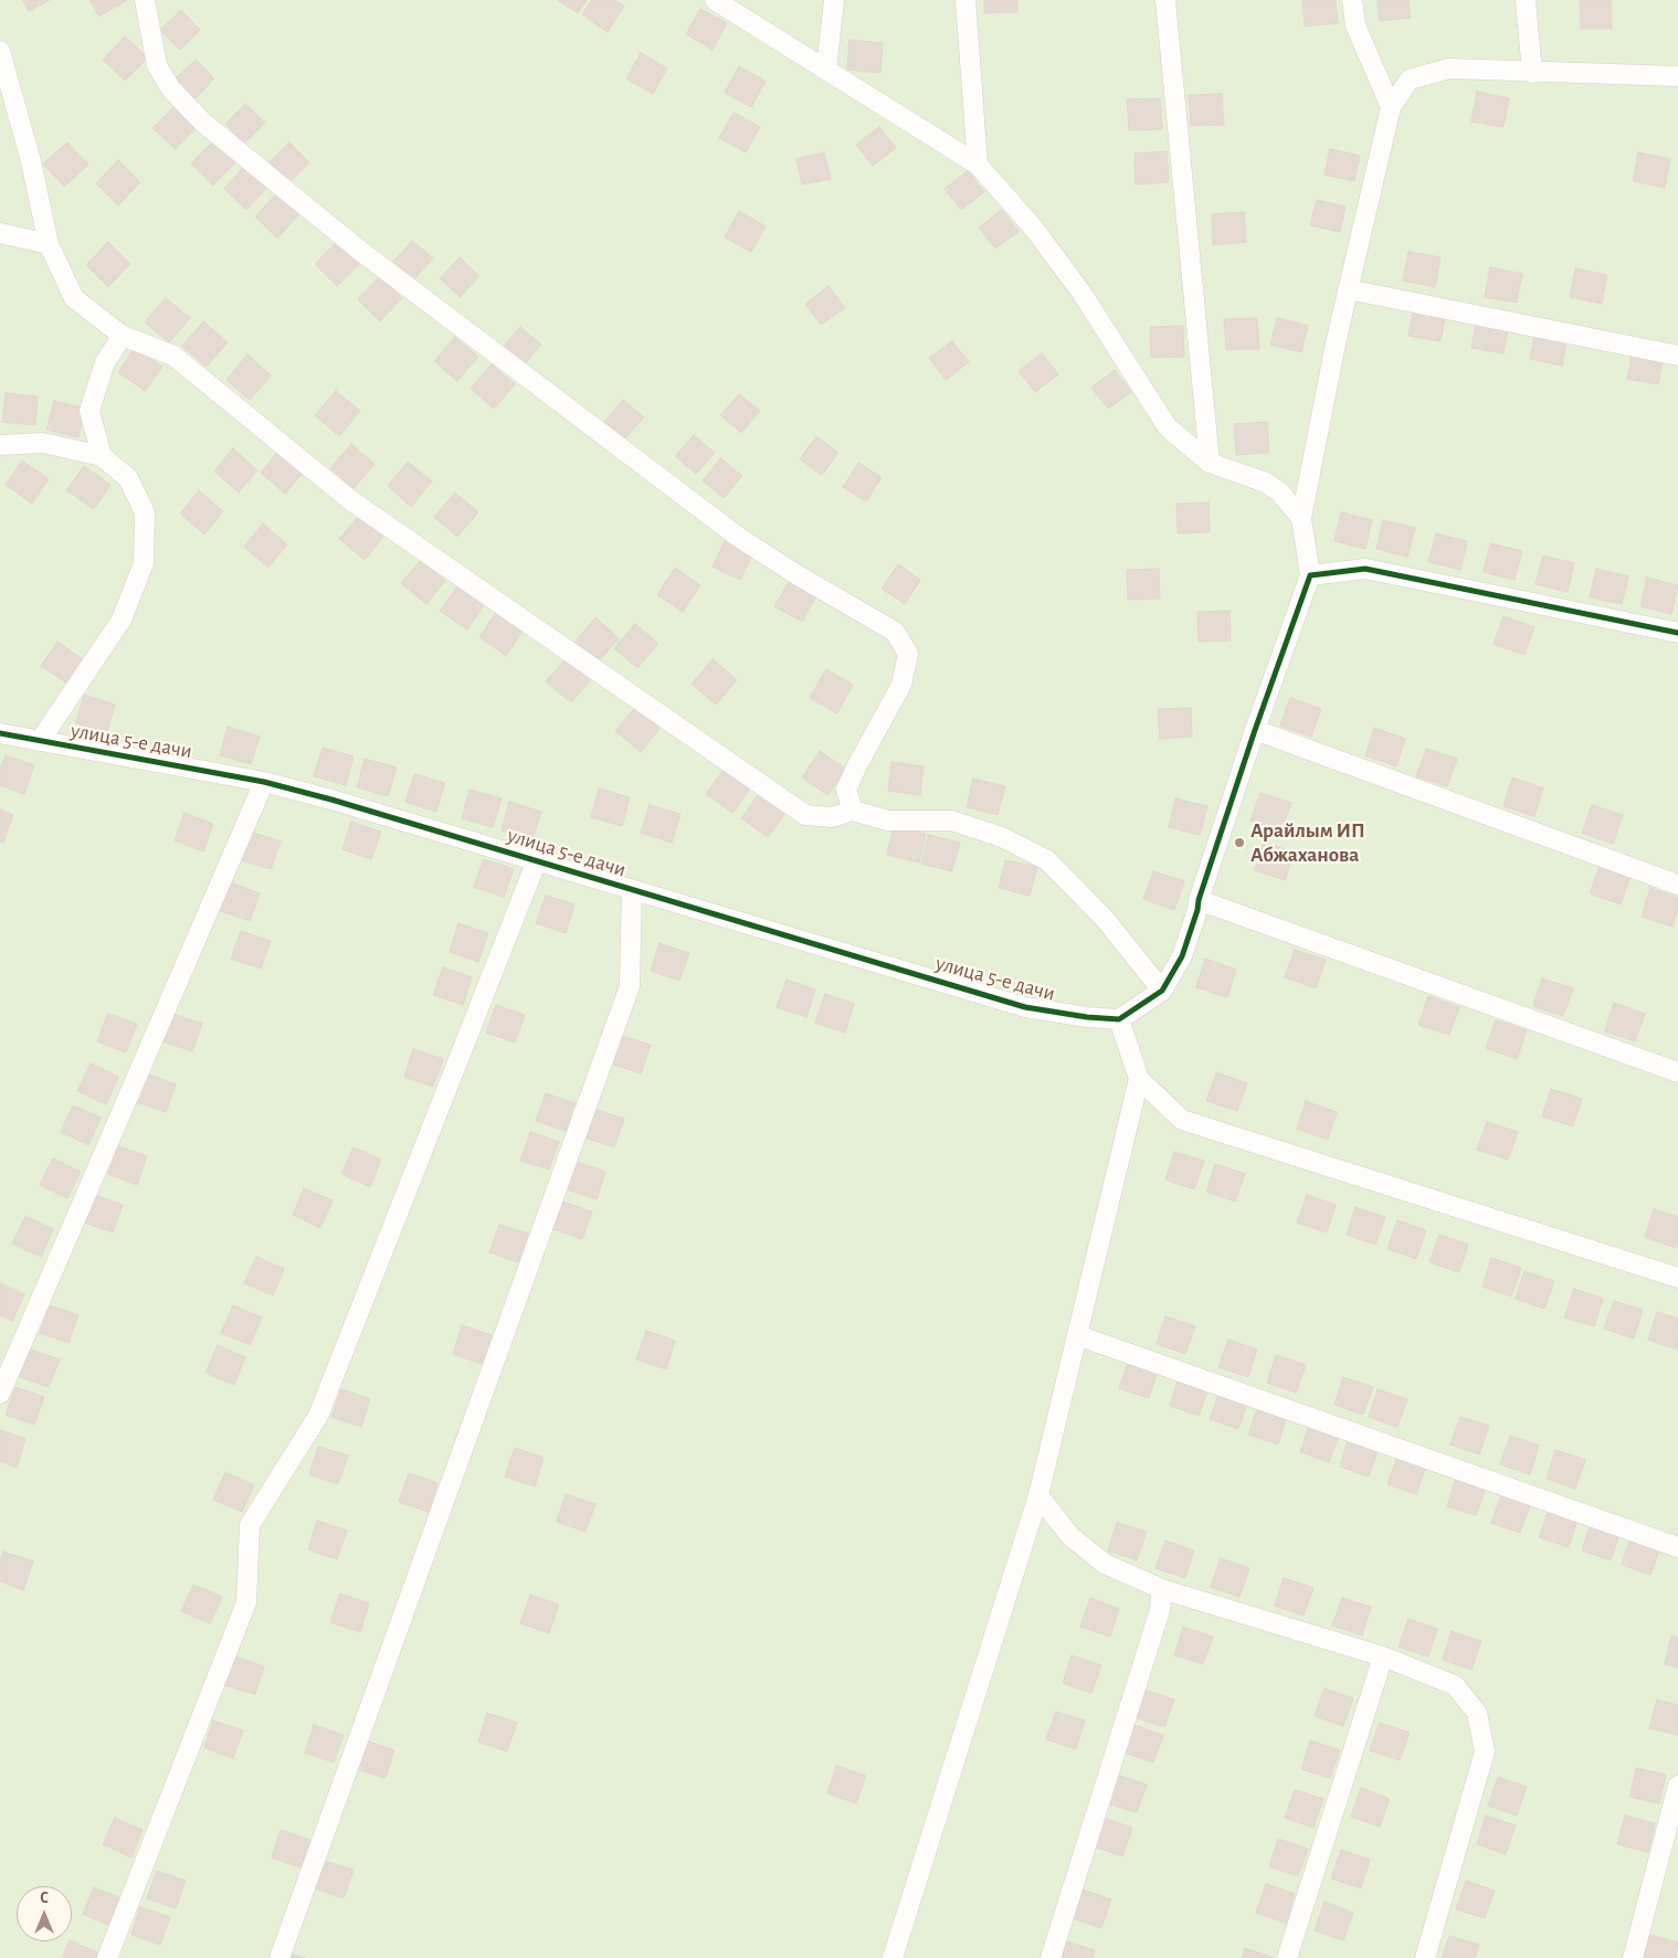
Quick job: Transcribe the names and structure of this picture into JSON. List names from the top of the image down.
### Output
{
  "streets": {
    "street": ["улица 5-е дачи"]
  },
  "places": ["Арайлым ИП Абжаханова"],
  "north": "top"
}
